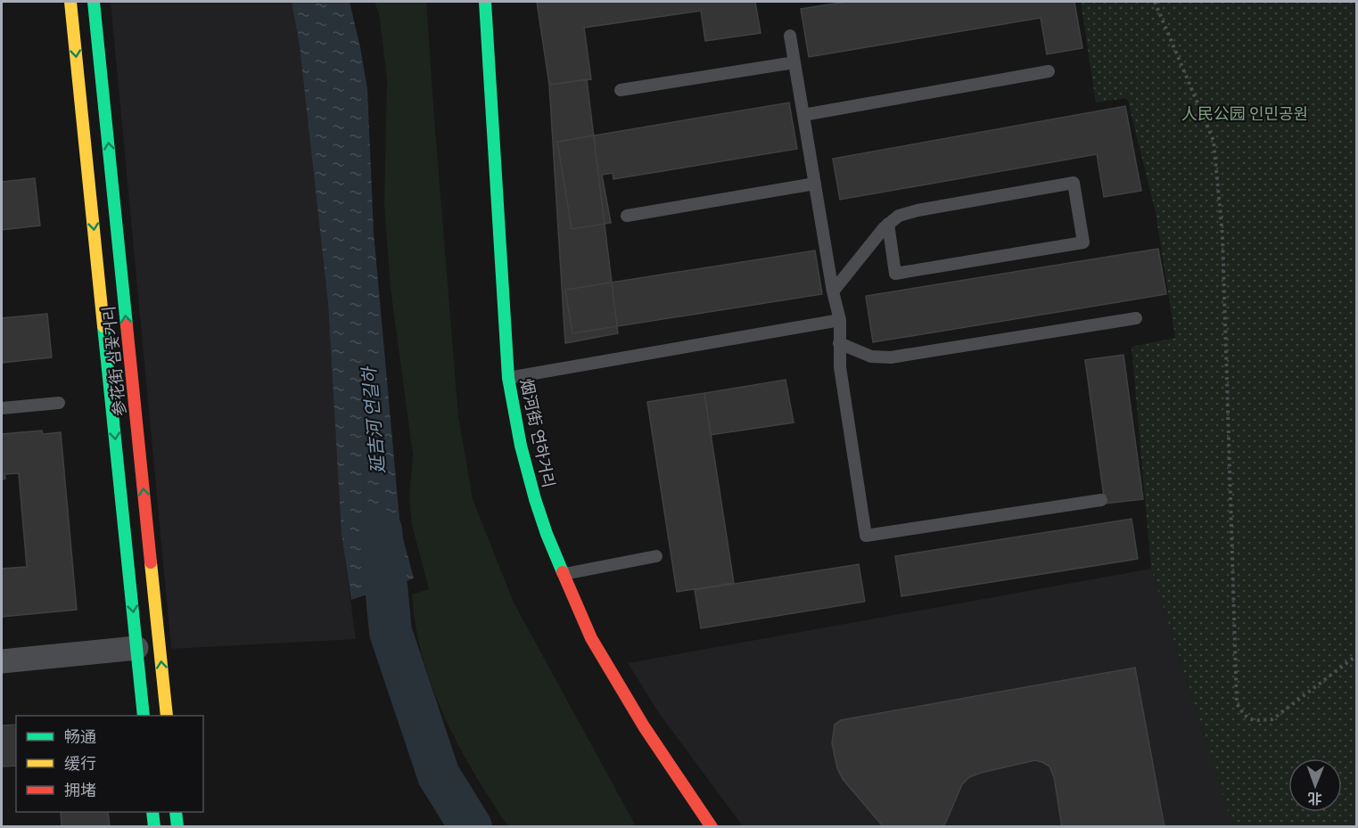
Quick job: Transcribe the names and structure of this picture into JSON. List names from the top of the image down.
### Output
{
  "streets": {
    "main road": ["参花街 삼꽃거리", "烟河街 연하거리"]
  },
  "water": ["延吉河 연길하"],
  "parks": ["人民公园 인민공원"],
  "legend": ["畅通", "缓行", "拥堵"],
  "north": "bottom"
}
